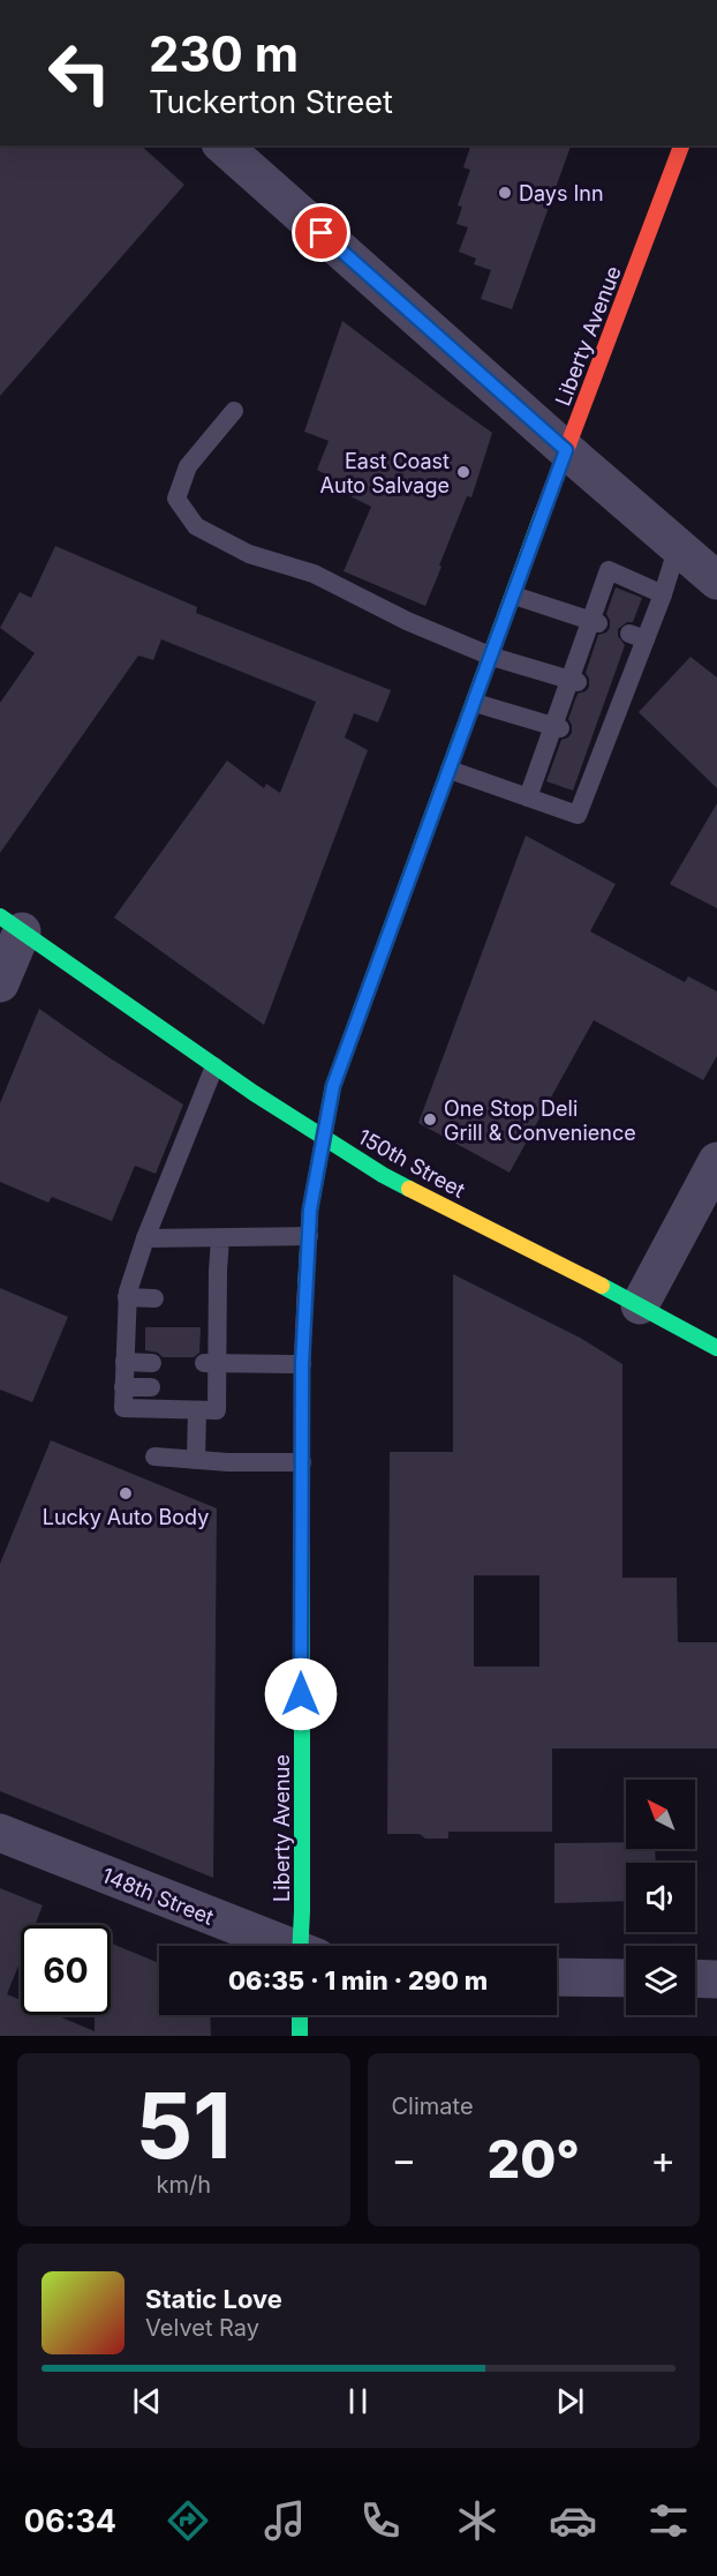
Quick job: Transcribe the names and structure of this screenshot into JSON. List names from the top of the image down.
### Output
{
  "streets": {
    "main road": ["Liberty Avenue", "150th Street"],
    "street": ["148th Street"]
  },
  "crossings": [
    ["Liberty Avenue", "150th Street"]
  ],
  "places": [
    "Days Inn",
    "East Coast Auto Salvage",
    "One Stop Deli Grill & Convenience",
    "Lucky Auto Body"
  ],
  "north": "top left",
  "page": {
    "turn": ["230 m", "Tuckerton Street"],
    "limit": "60",
    "trip": "06:35 · 1 min · 290 m",
    "tile": [
      ["51", "km/h"],
      "Climate"
    ],
    "heat": ["−", "20°", "+"],
    "song": ["Static Love", "Velvet Ray"],
    "tabs": "06:34"
  }
}
